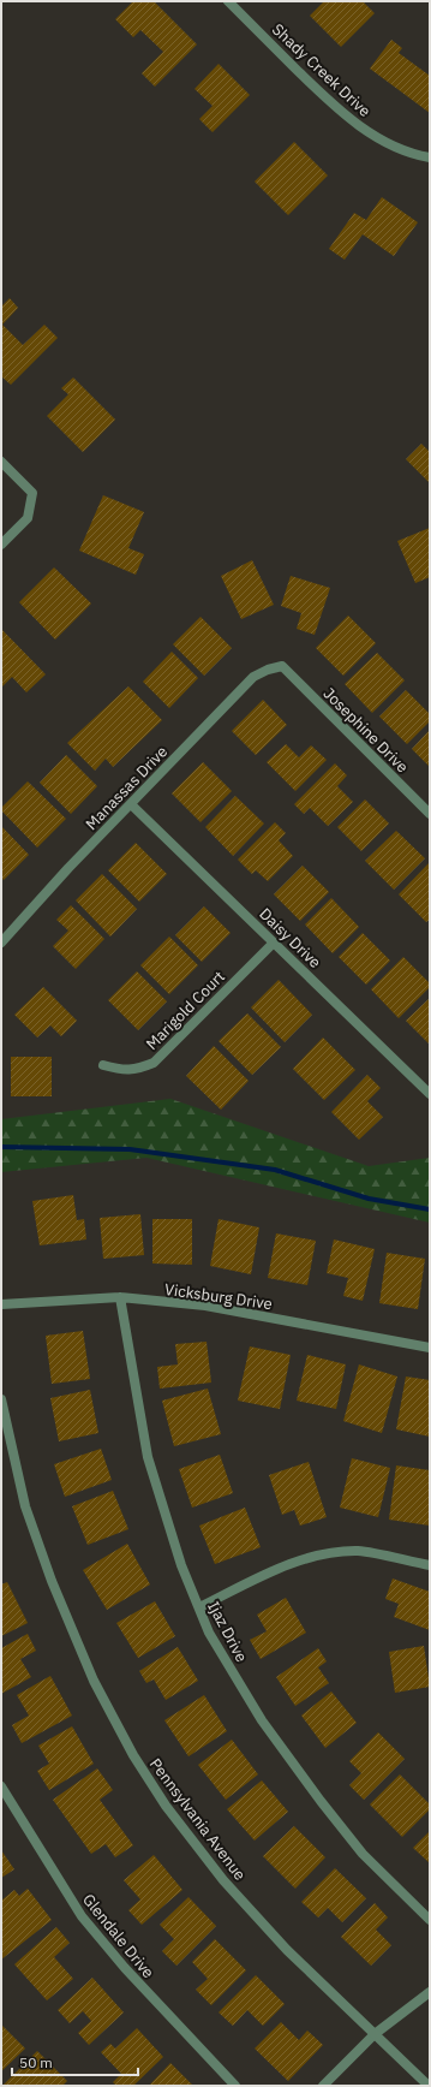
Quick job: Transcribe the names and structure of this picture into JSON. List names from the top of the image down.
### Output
{
  "streets": {
    "street": [
      "Shady Creek Drive",
      "Josephine Drive",
      "Manassas Drive",
      "Daisy Drive",
      "Marigold Court",
      "Vicksburg Drive",
      "Ijaz Drive",
      "Pennsylvania Avenue",
      "Glendale Drive"
    ]
  },
  "crossings": [
    ["Josephine Drive", "Manassas Drive"],
    ["Manassas Drive", "Daisy Drive"],
    ["Daisy Drive", "Marigold Court"],
    ["Vicksburg Drive", "Ijaz Drive"]
  ],
  "scale_bar": "50 m"
}
